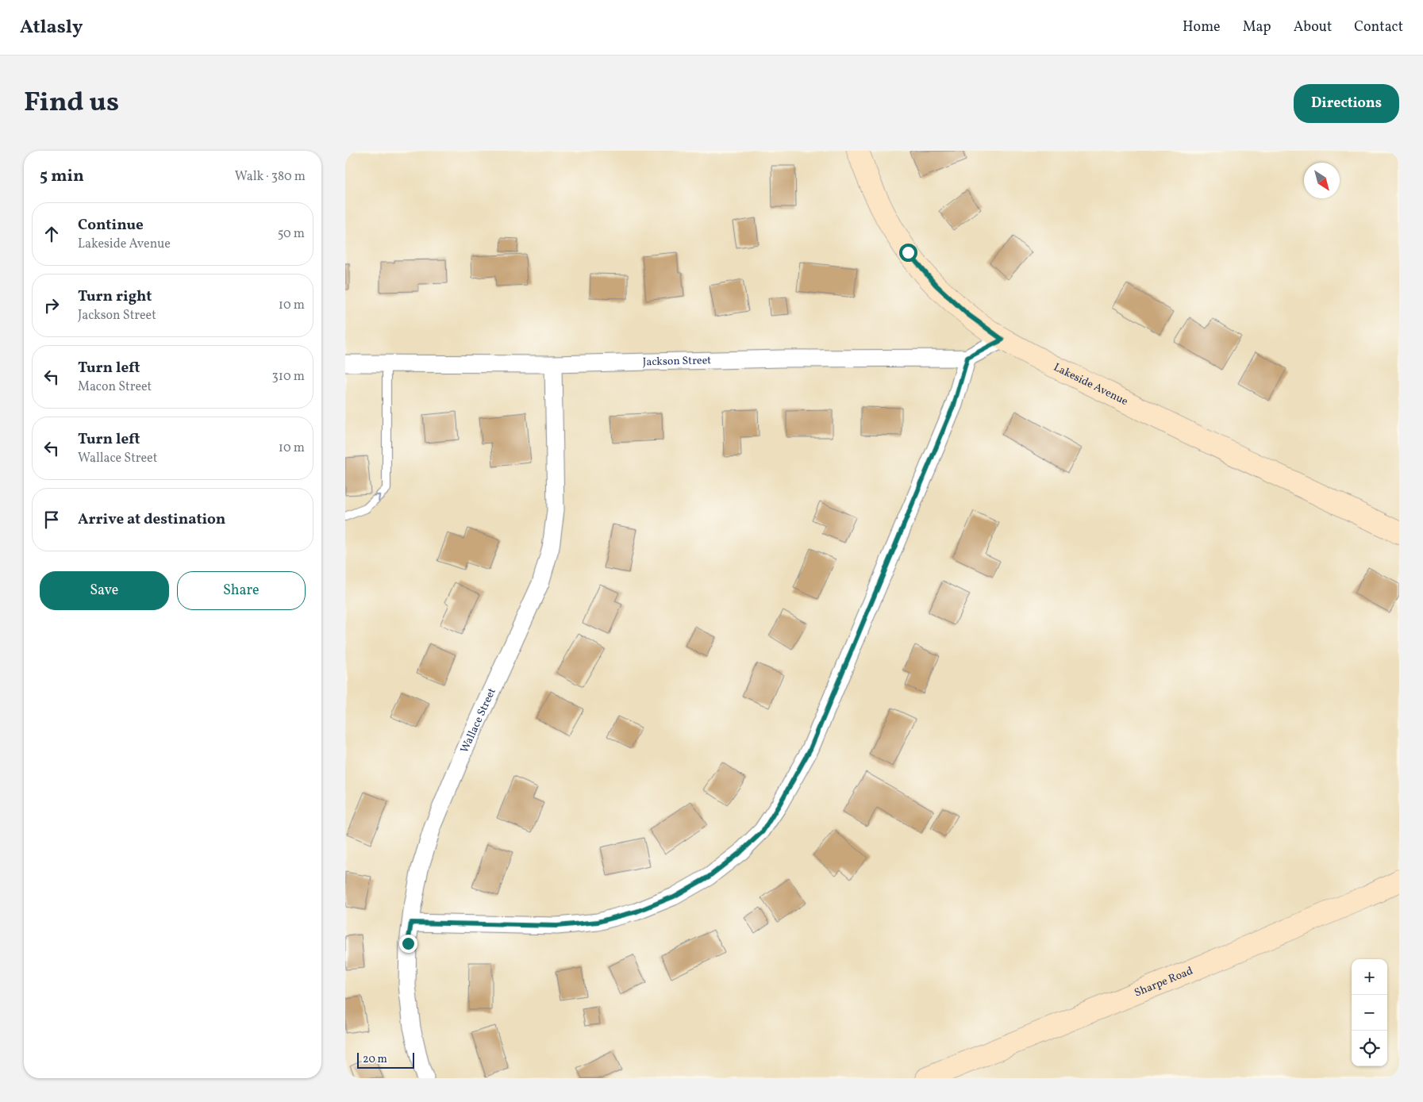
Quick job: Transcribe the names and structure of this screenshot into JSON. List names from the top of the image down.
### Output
{
  "streets": {
    "street": [
      "Jackson Street",
      "Lakeside Avenue",
      "Wallace Street",
      "Sharpe Road"
    ]
  },
  "crossings": [
    ["Jackson Street", "Lakeside Avenue"],
    ["Jackson Street", "Wallace Street"]
  ],
  "scale_bar": "20 m",
  "north": "bottom right",
  "page": {
    "header": "Atlasly",
    "nav": [
      "Home",
      "Map",
      "About",
      "Contact"
    ],
    "title": "Find us",
    "buttons": [
      "Directions",
      ["Save", "Share"]
    ],
    "heading": ["5 min", "Walk · 380 m"],
    "list": [
      ["Continue", "Lakeside Avenue", "50 m"],
      ["Turn right", "Jackson Street", "10 m"],
      ["Turn left", "Macon Street", "310 m"],
      ["Turn left", "Wallace Street", "10 m"],
      "Arrive at destination"
    ],
    "map_buttons": ["+", "−"],
    "scale": "20 m"
  }
}
